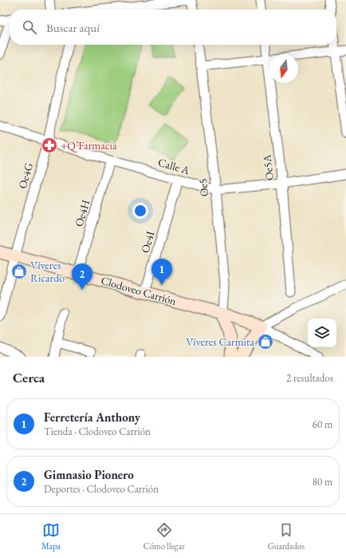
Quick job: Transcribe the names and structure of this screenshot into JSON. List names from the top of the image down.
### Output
{
  "streets": {
    "street": [
      "Calle A",
      "Oe5A",
      "Oe4G",
      "Oe5",
      "Oe4H",
      "Oe4I",
      "Clodoveo Carrión"
    ]
  },
  "crossings": [
    ["Calle A", "Oe5A"],
    ["Calle A", "Oe4G"],
    ["Calle A", "Oe5"],
    ["Calle A", "Oe4H"],
    ["Calle A", "Oe4I"],
    ["Oe4G", "Clodoveo Carrión"],
    ["Oe5", "Clodoveo Carrión"],
    ["Oe4H", "Clodoveo Carrión"],
    ["Oe4I", "Clodoveo Carrión"]
  ],
  "places": {
    "pharmacy": ["+Q’Farmacia"],
    "shop": ["Víveres Ricardo", "Víveres Carmita"]
  },
  "north": "bottom",
  "page": {
    "search": "Buscar aquí",
    "pins": ["1", "2"],
    "heading": ["Cerca", "2 resultados"],
    "list": [
      {
        "mark": "1",
        "name": "Ferretería Anthony",
        "note": "Tienda · Clodoveo Carrión",
        "value": "60 m"
      },
      {
        "mark": "2",
        "name": "Gimnasio Pionero",
        "note": "Deportes · Clodoveo Carrión",
        "value": "80 m"
      }
    ],
    "nav": ["Mapa", "Cómo llegar", "Guardados"]
  }
}
